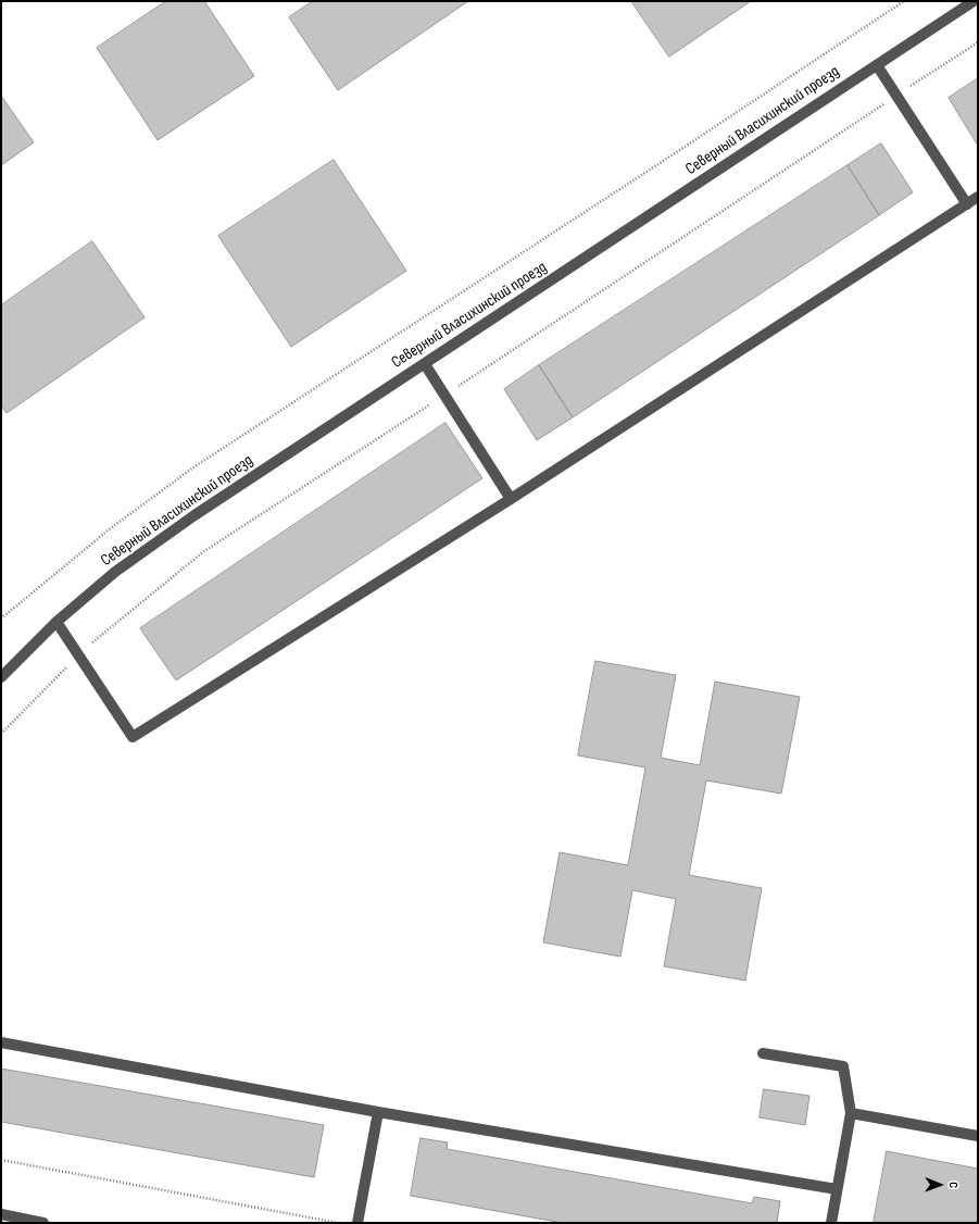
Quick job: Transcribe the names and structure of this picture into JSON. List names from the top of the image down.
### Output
{
  "streets": {
    "street": ["Северный Власихинский проезд"]
  },
  "north": "right"
}
